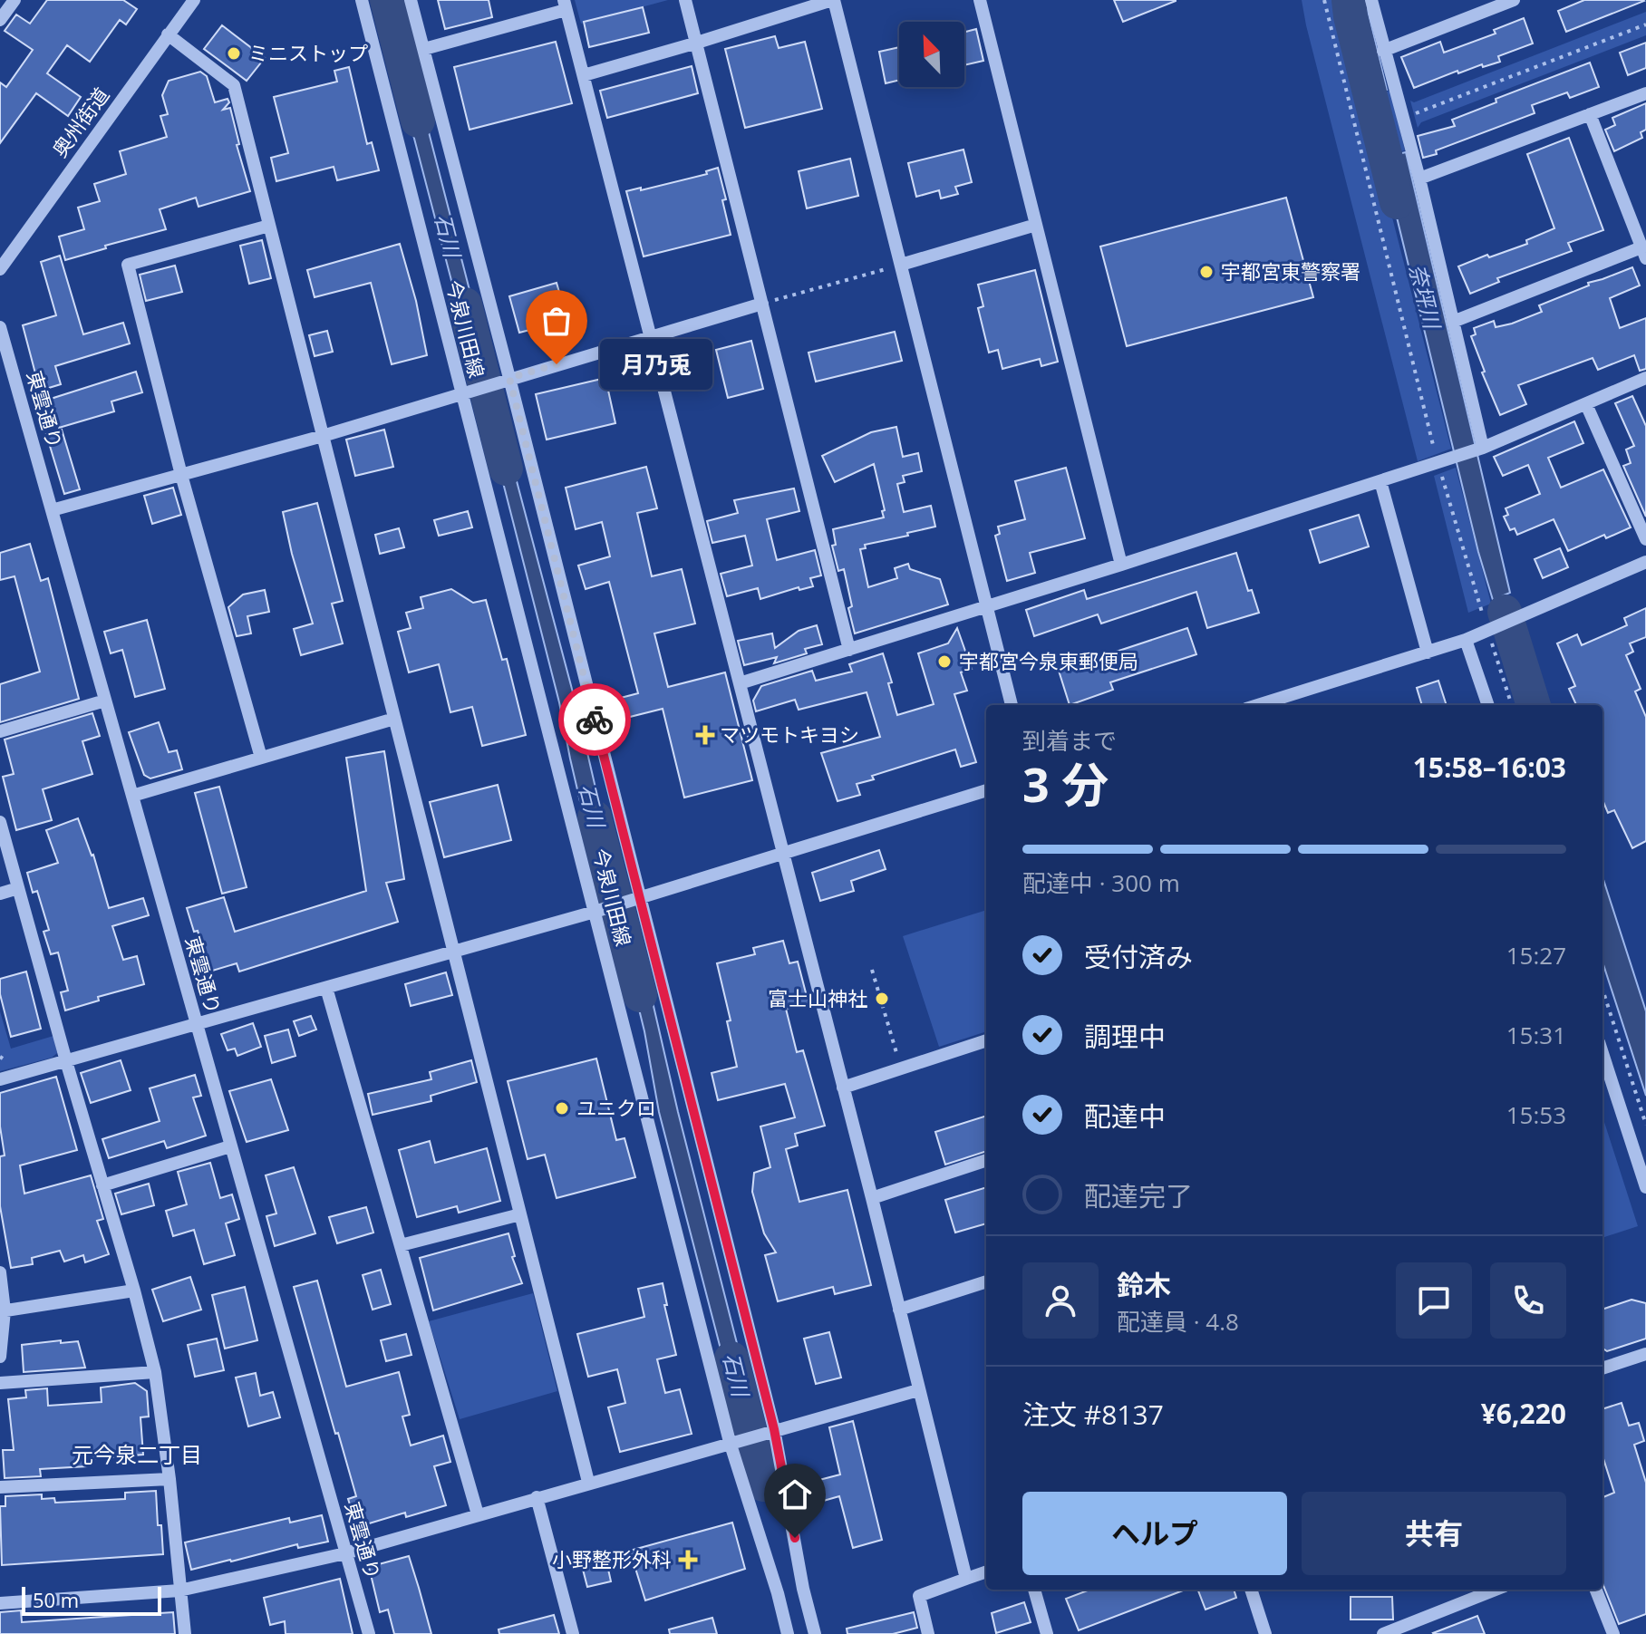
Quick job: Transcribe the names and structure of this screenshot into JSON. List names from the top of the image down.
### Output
{
  "streets": {
    "street": ["奥州街道", "今泉川田線", "東雲通り"]
  },
  "districts": ["元今泉二丁目"],
  "water": ["石川", "奈坪川"],
  "places": {
    "other": [
      "ミニストップ",
      "宇都宮東警察署",
      "月乃兎",
      "宇都宮今泉東郵便局",
      "富士山神社",
      "ユニクロ"
    ],
    "health": ["マツモトキヨシ", "小野整形外科"]
  },
  "scale_bar": "50 m",
  "north": "top left",
  "page": {
    "bubble": "月乃兎",
    "heading": ["3 分", "到着まで", "15:58–16:03"],
    "panel": [
      "鈴木",
      "配達員 · 4.8",
      "注文 #8137",
      "¥6,220"
    ],
    "bar": "配達中 · 300 m",
    "list": [
      ["受付済み", "15:27"],
      ["調理中", "15:31"],
      ["配達中", "15:53"],
      "配達完了"
    ],
    "buttons": ["ヘルプ", "共有"],
    "scale": "50 m"
  }
}
